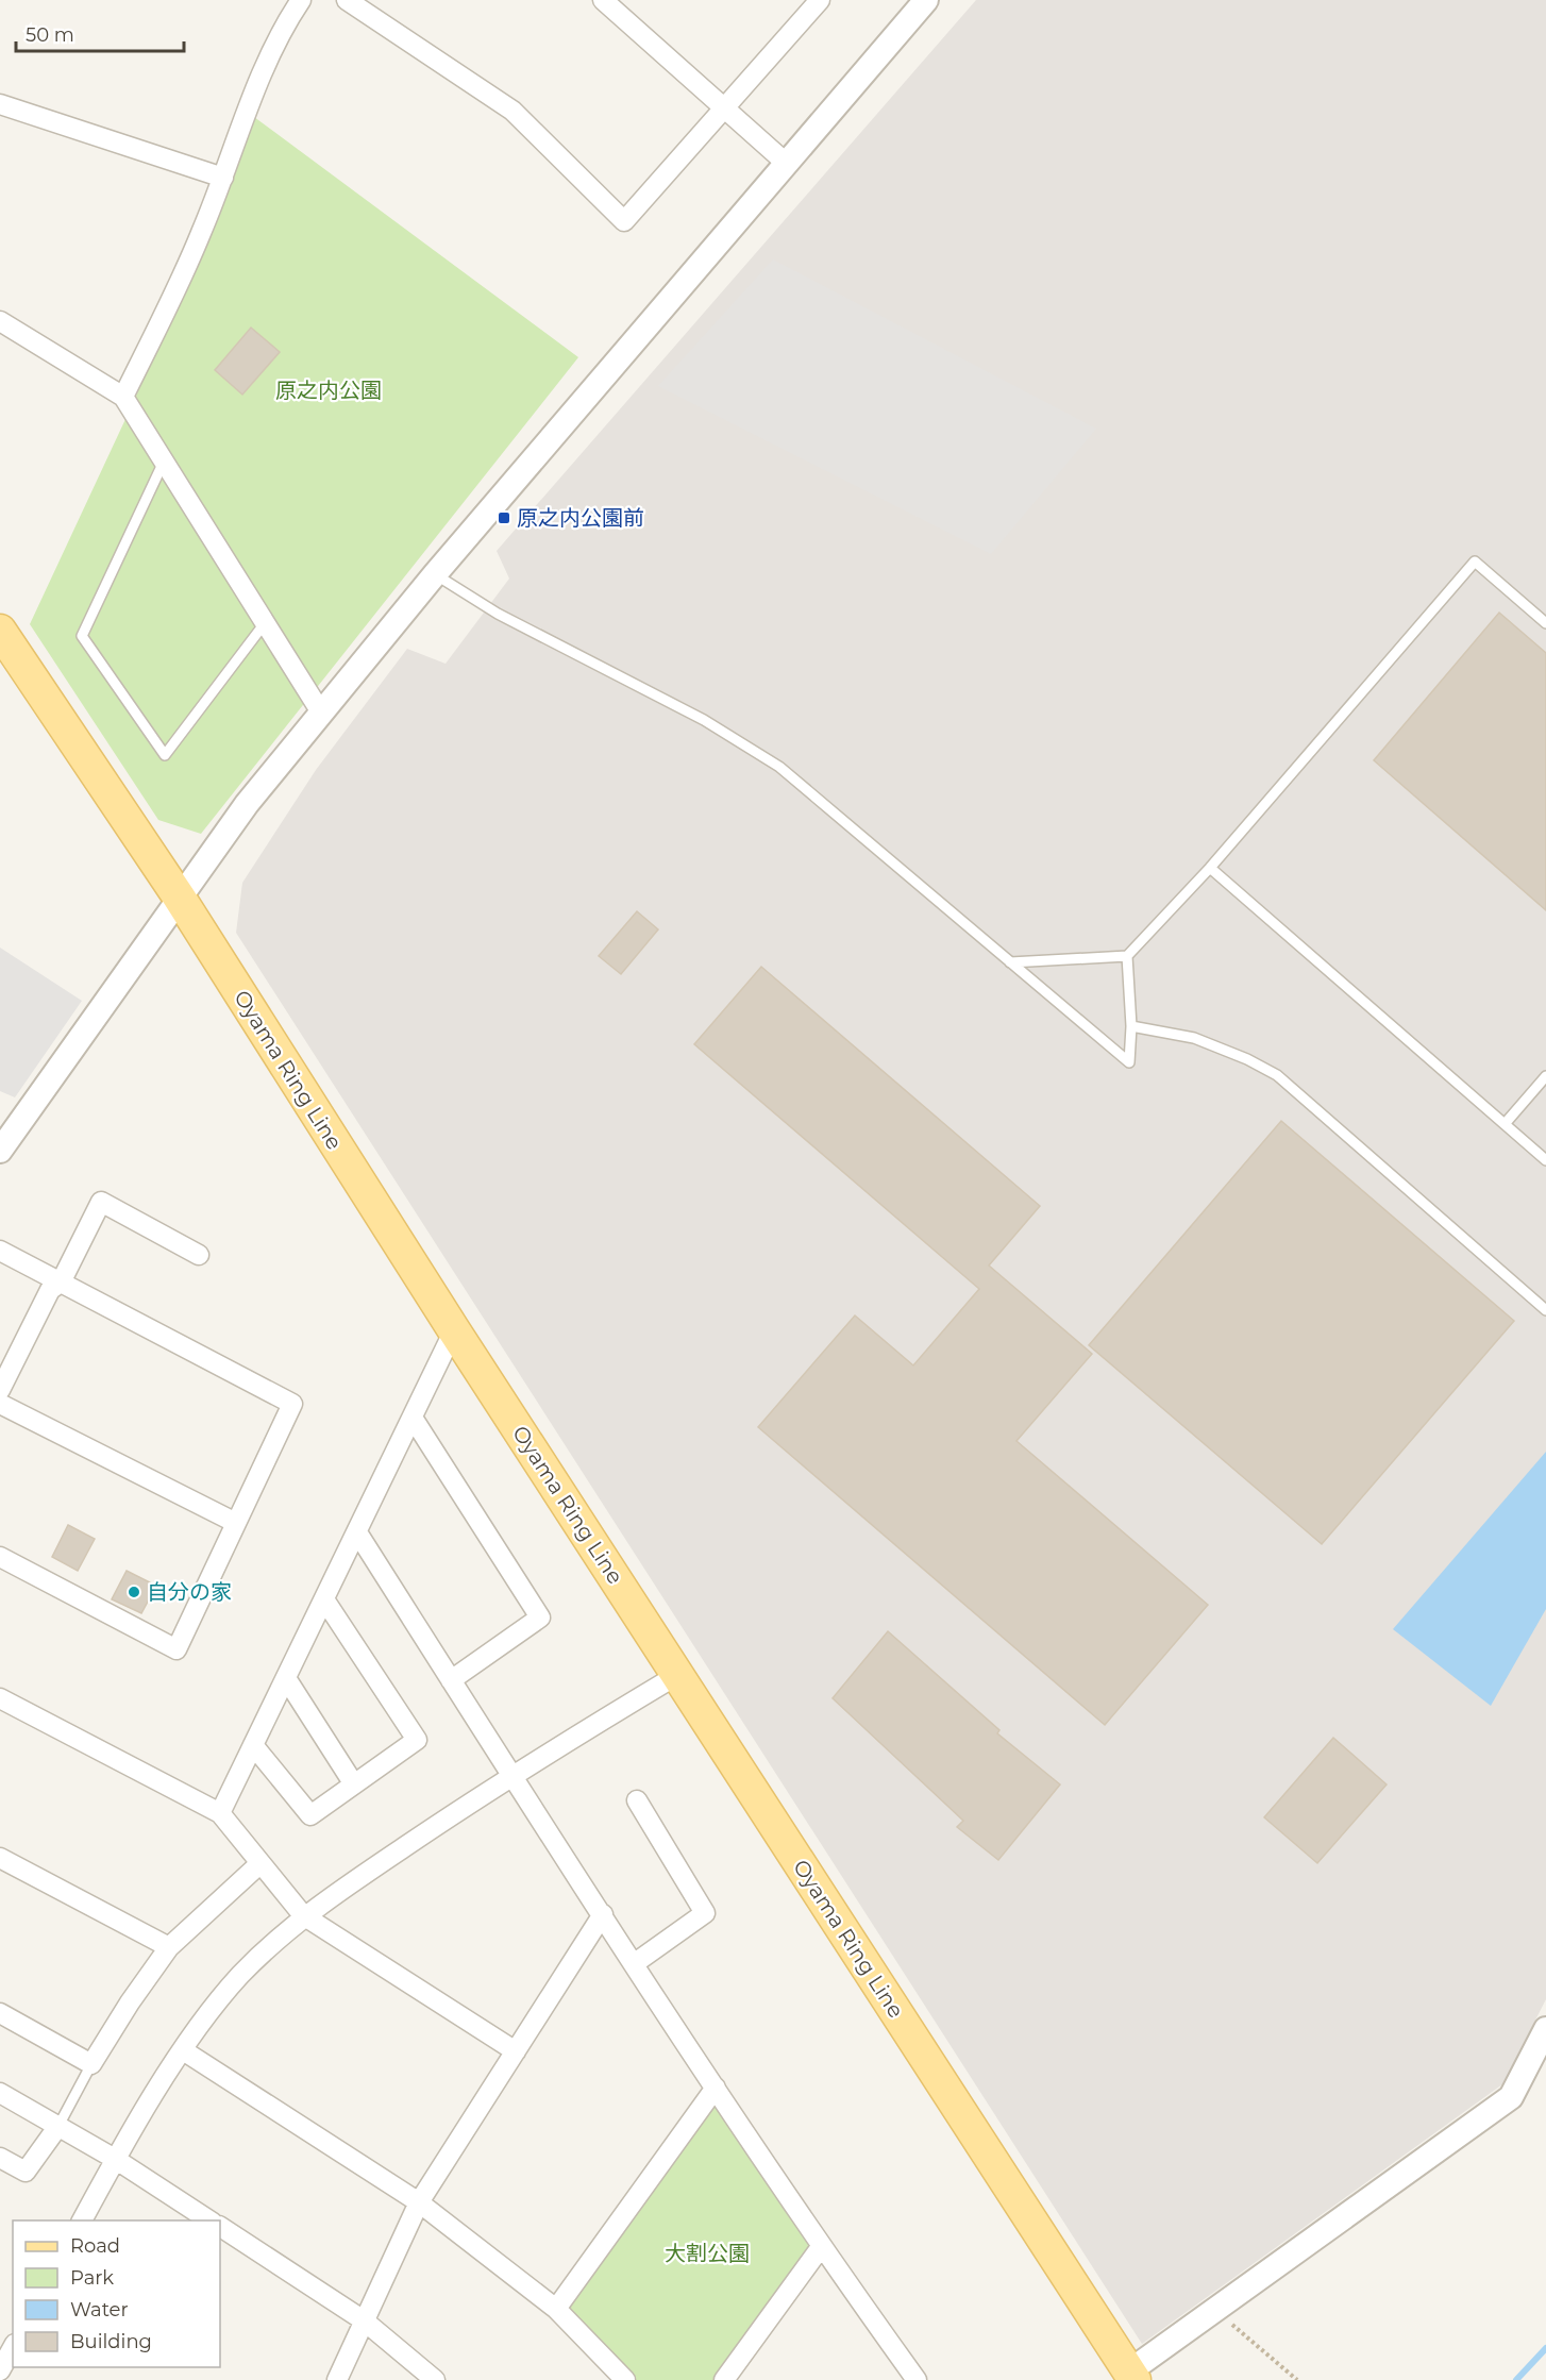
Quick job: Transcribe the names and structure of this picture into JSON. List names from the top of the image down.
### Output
{
  "streets": {
    "main road": ["Oyama Ring Line"]
  },
  "parks": ["原之内公園", "大割公園"],
  "places": {
    "transit": ["原之内公園前"],
    "other": ["自分の家"]
  },
  "legend": [
    "Road",
    "Park",
    "Water",
    "Building"
  ],
  "scale_bar": "50 m"
}
